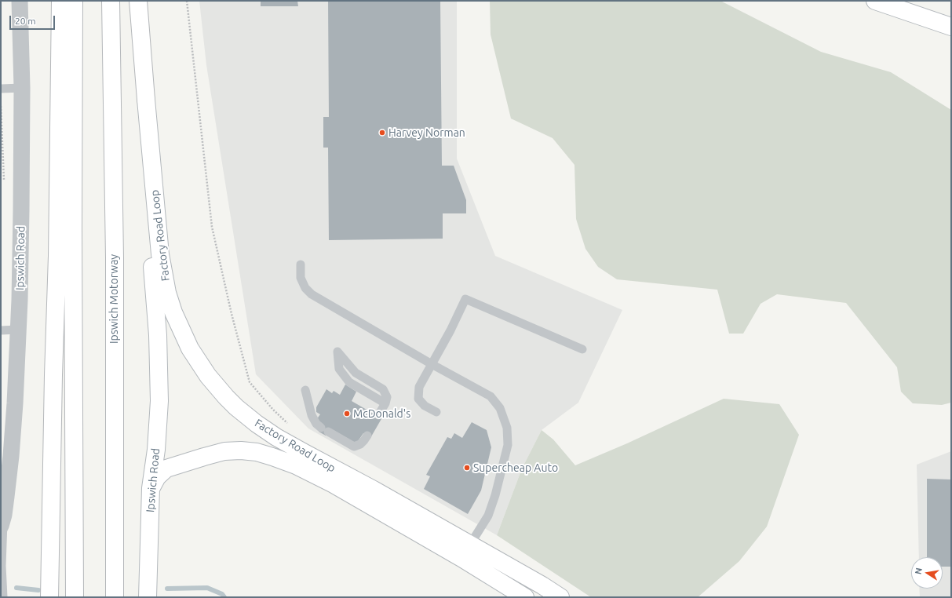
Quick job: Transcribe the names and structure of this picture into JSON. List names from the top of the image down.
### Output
{
  "streets": {
    "main road": ["Factory Road Loop", "Ipswich Road", "Ipswich Motorway"]
  },
  "crossings": [
    ["Factory Road Loop", "Ipswich Road"]
  ],
  "places": ["Harvey Norman", "McDonald's", "Supercheap Auto"],
  "scale_bar": "20 m",
  "north": "left"
}
